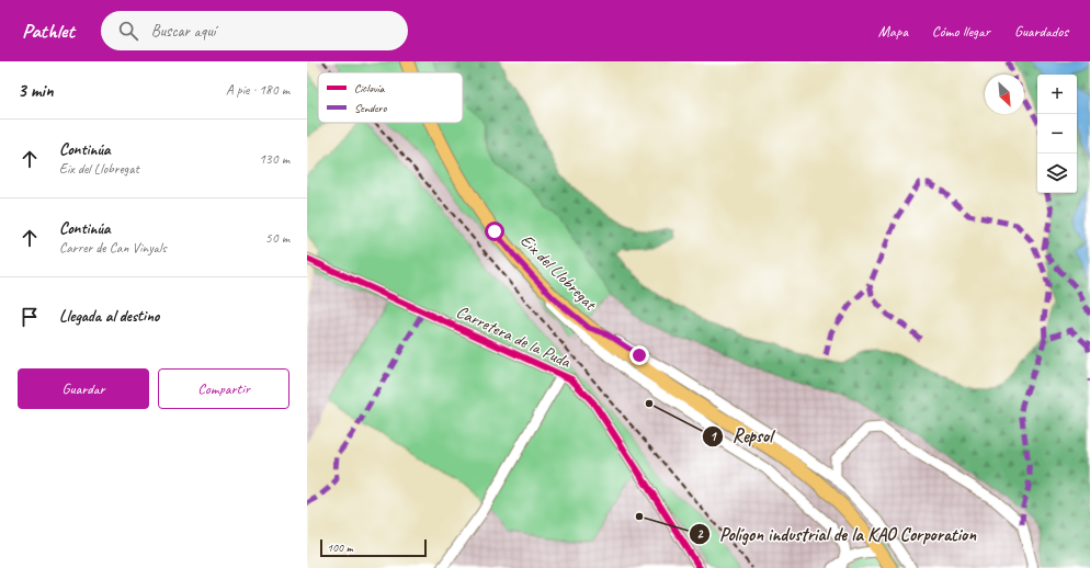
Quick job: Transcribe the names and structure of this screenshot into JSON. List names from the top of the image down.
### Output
{
  "streets": {
    "main road": ["Eix del Llobregat"],
    "street": ["Carretera de la Puda"]
  },
  "places": ["Repsol", "Polígon industrial de la KAO Corporation"],
  "legend": ["Ciclovía", "Sendero"],
  "scale_bar": "100 m",
  "north": "bottom right",
  "page": {
    "header": "Pathlet",
    "search": "Buscar aquí",
    "nav": ["Mapa", "Cómo llegar", "Guardados"],
    "heading": ["3 min", "A pie · 180 m"],
    "map_buttons": ["+", "−"],
    "list": [
      ["Continúa", "Eix del Llobregat", "130 m"],
      ["Continúa", "Carrer de Can Vinyals", "50 m"],
      "Llegada al destino"
    ],
    "buttons": ["Guardar", "Compartir"],
    "scale": "100 m"
  }
}
